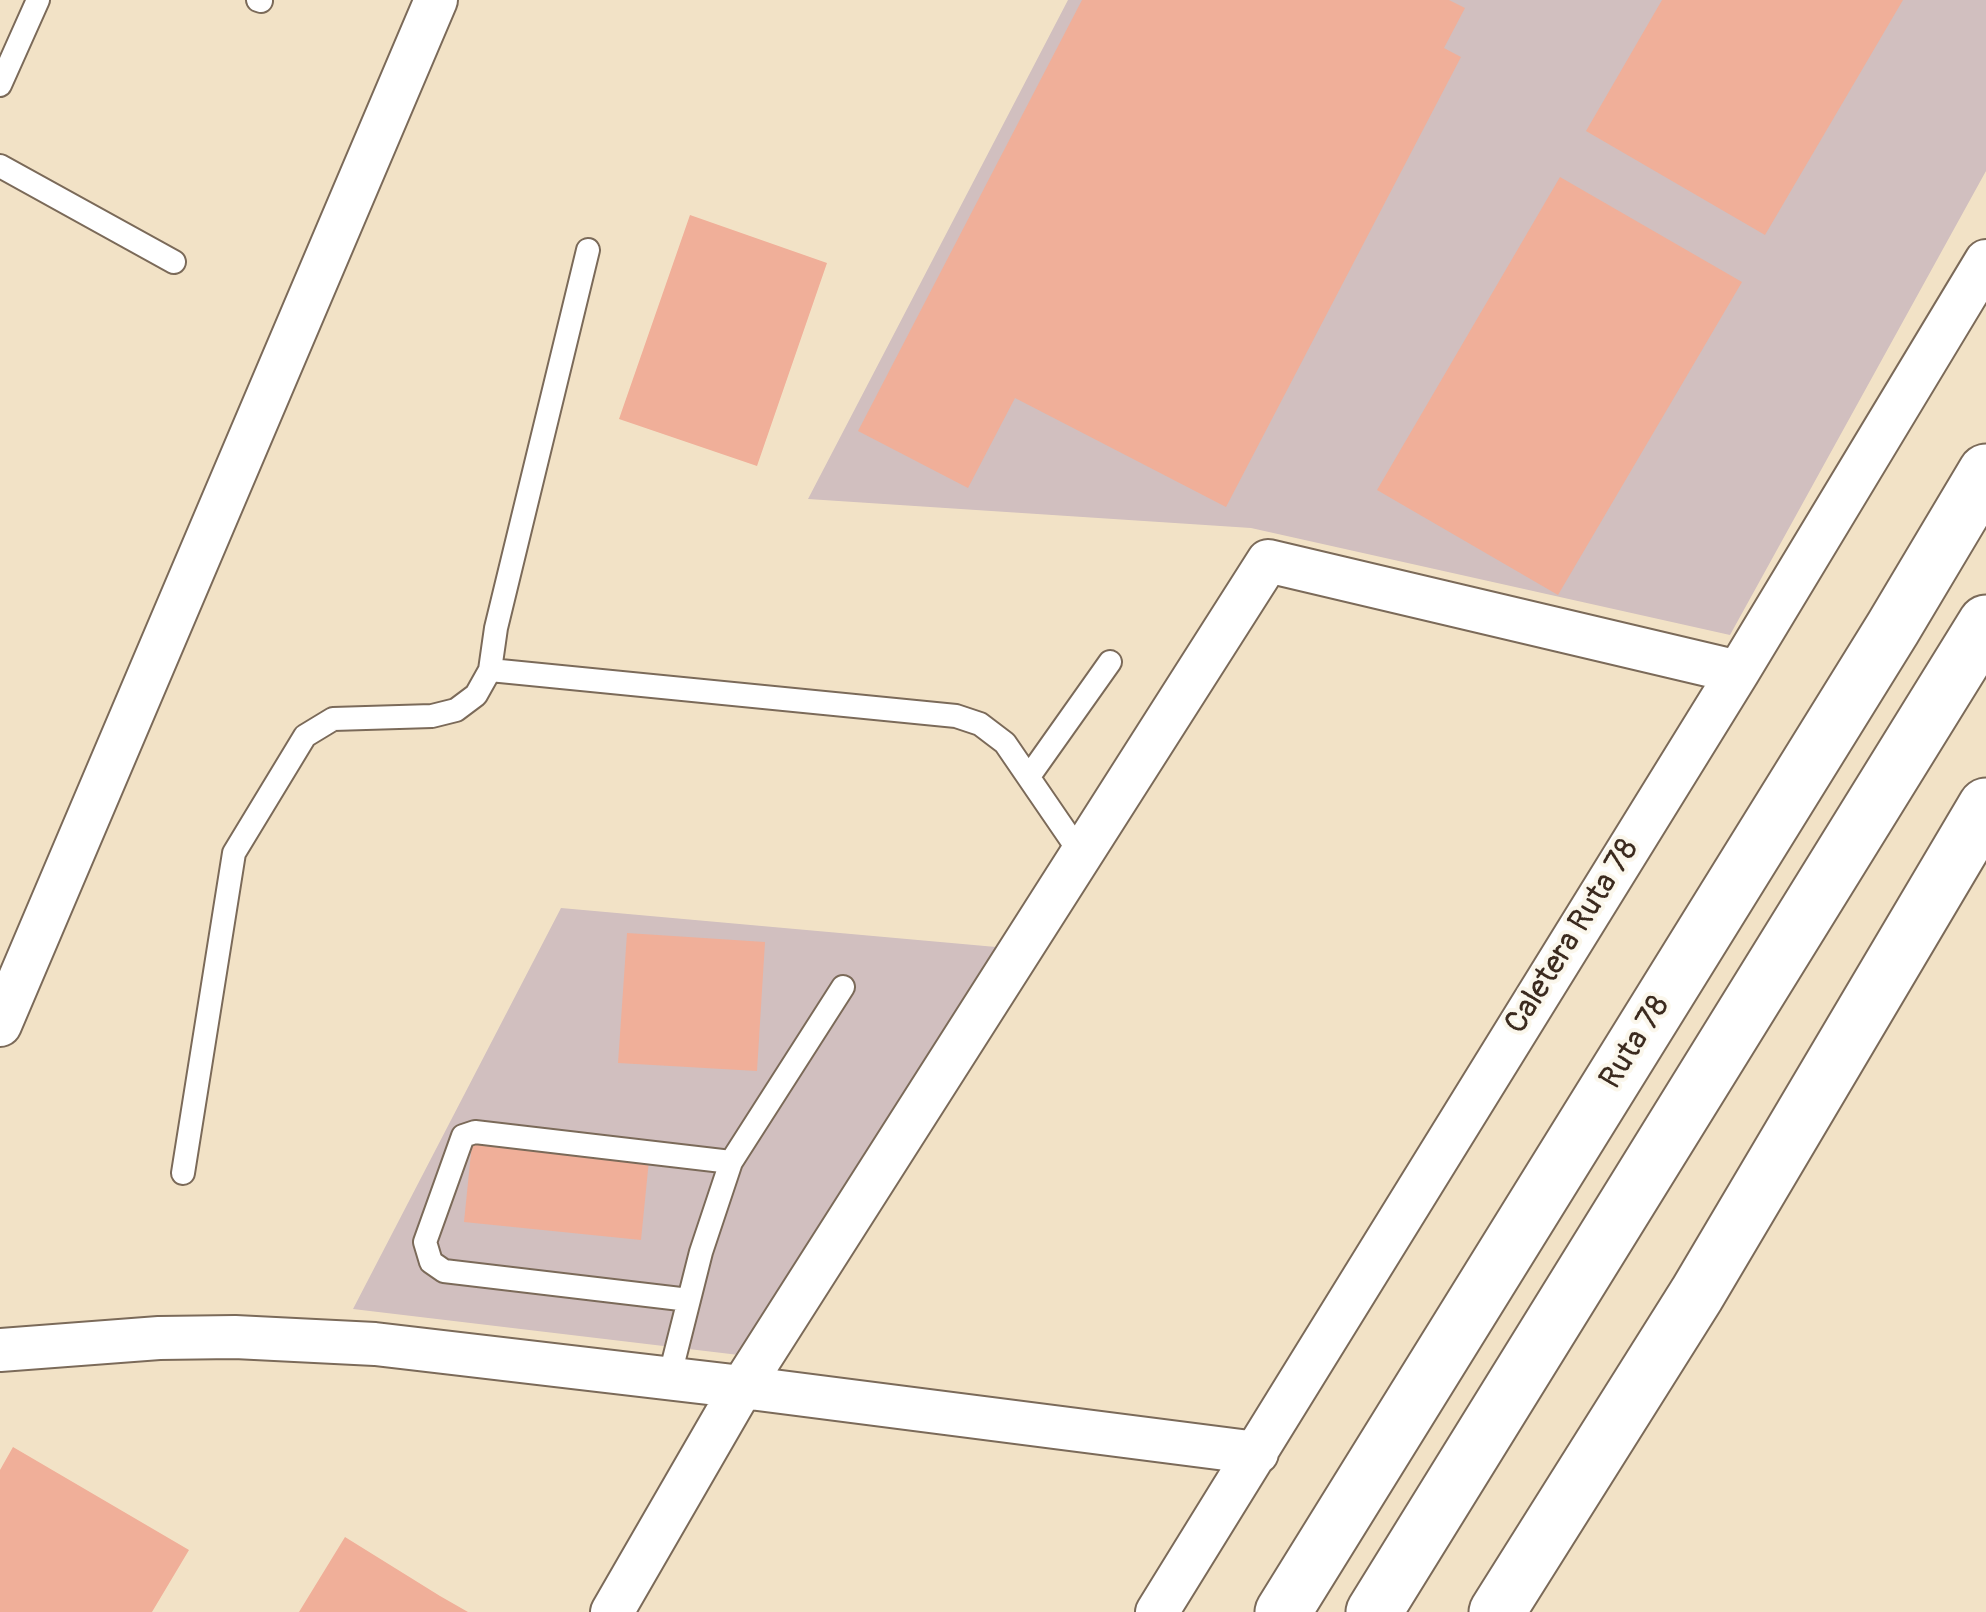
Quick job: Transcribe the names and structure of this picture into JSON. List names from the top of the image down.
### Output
{
  "streets": {
    "main road": ["Ruta 78"],
    "street": ["Caletera Ruta 78"]
  }
}
